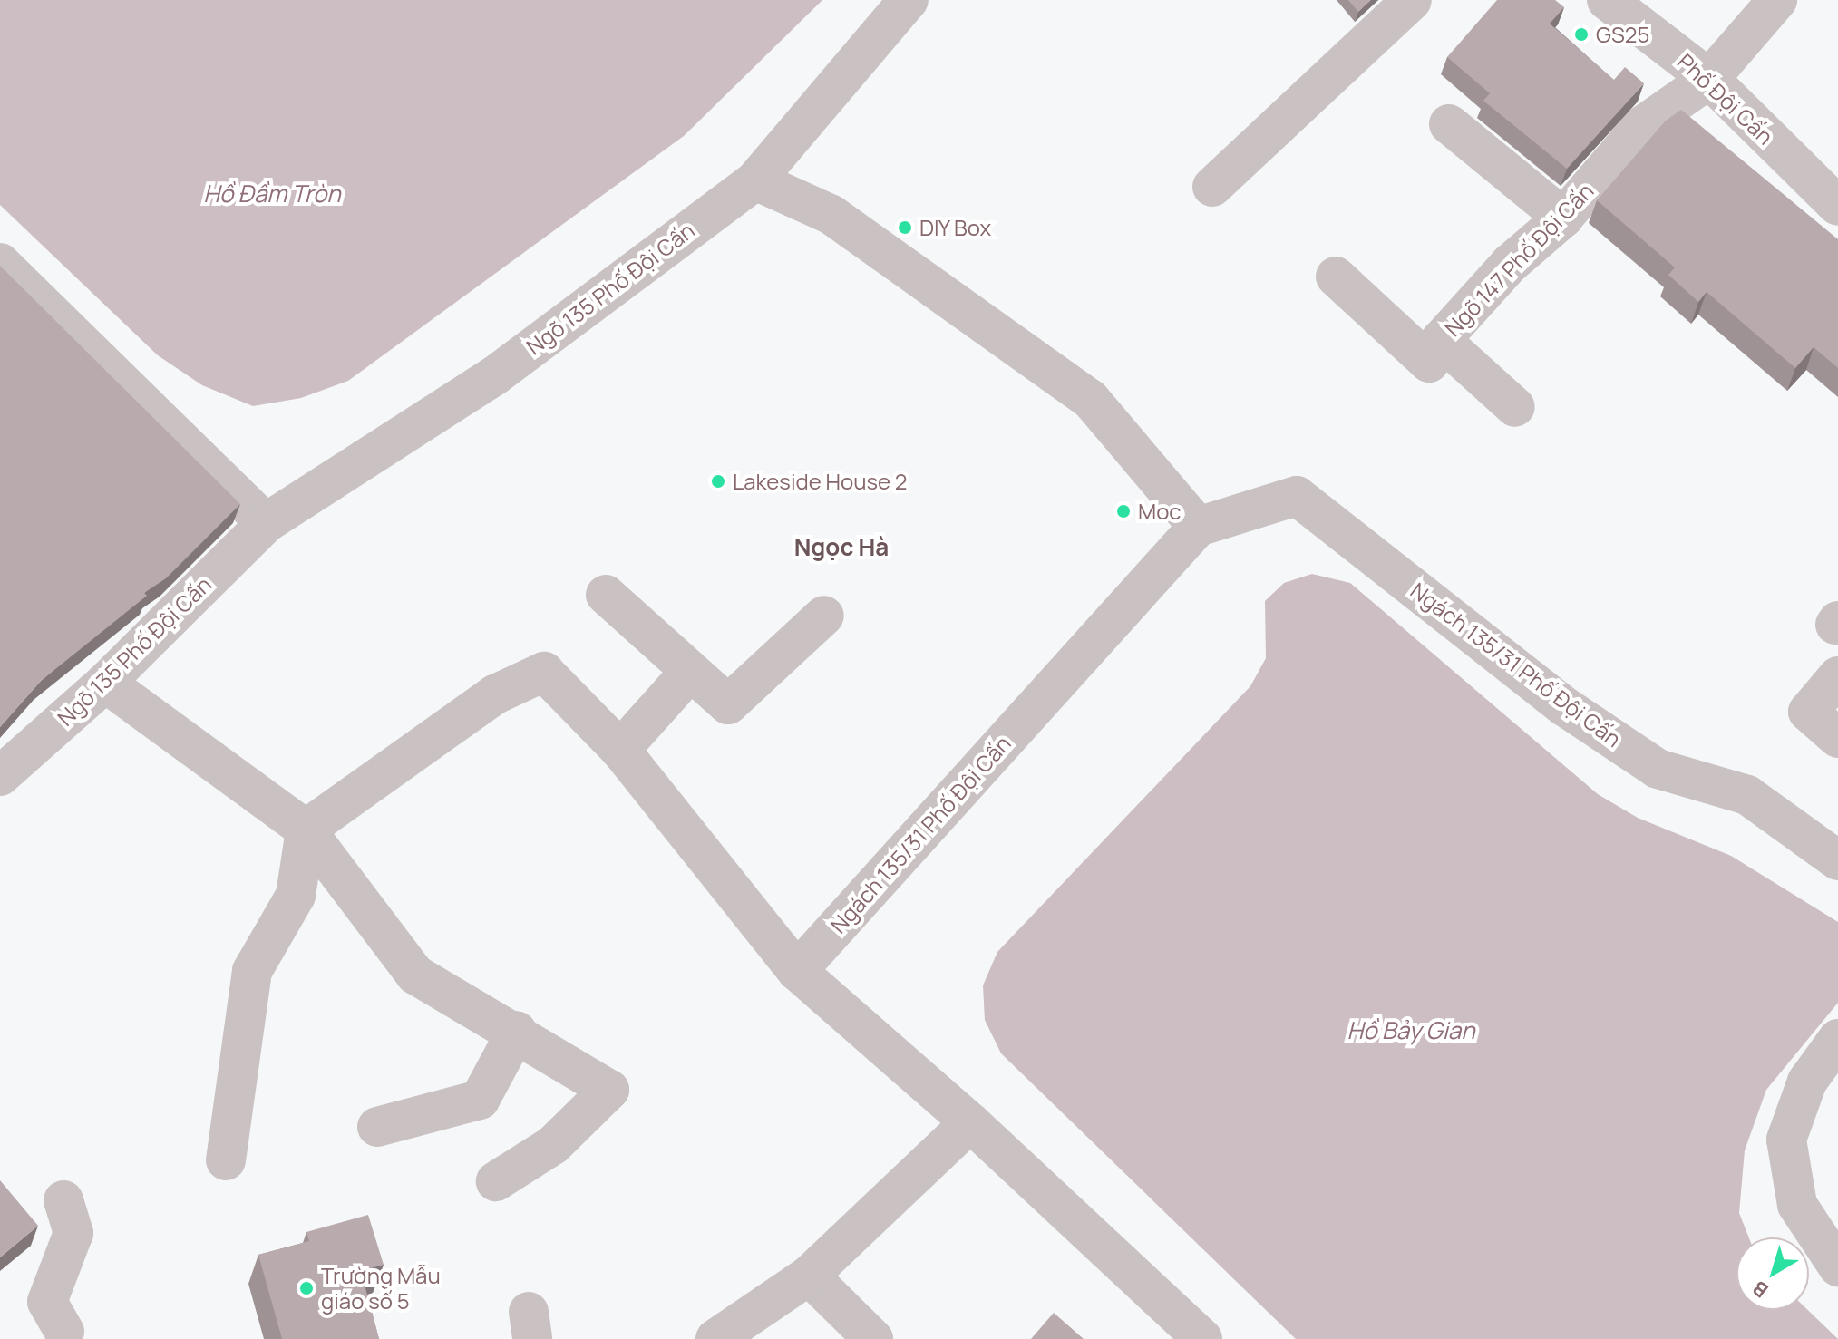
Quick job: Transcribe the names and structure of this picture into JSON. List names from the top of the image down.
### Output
{
  "streets": {
    "street": [
      "Phố Đội Cấn",
      "Ngõ 147 Phố Đội Cấn",
      "Ngõ 135 Phố Đội Cấn",
      "Ngách 135/31 Phố Đội Cấn"
    ]
  },
  "crossings": [
    ["Phố Đội Cấn", "Ngõ 147 Phố Đội Cấn"]
  ],
  "districts": ["Ngọc Hà"],
  "water": ["Hồ Đầm Tròn", "Hồ Bảy Gian"],
  "places": [
    "GS25",
    "DIY Box",
    "Lakeside House 2",
    "Moc",
    "Trường Mẫu giáo số 5"
  ],
  "north": "bottom left"
}
